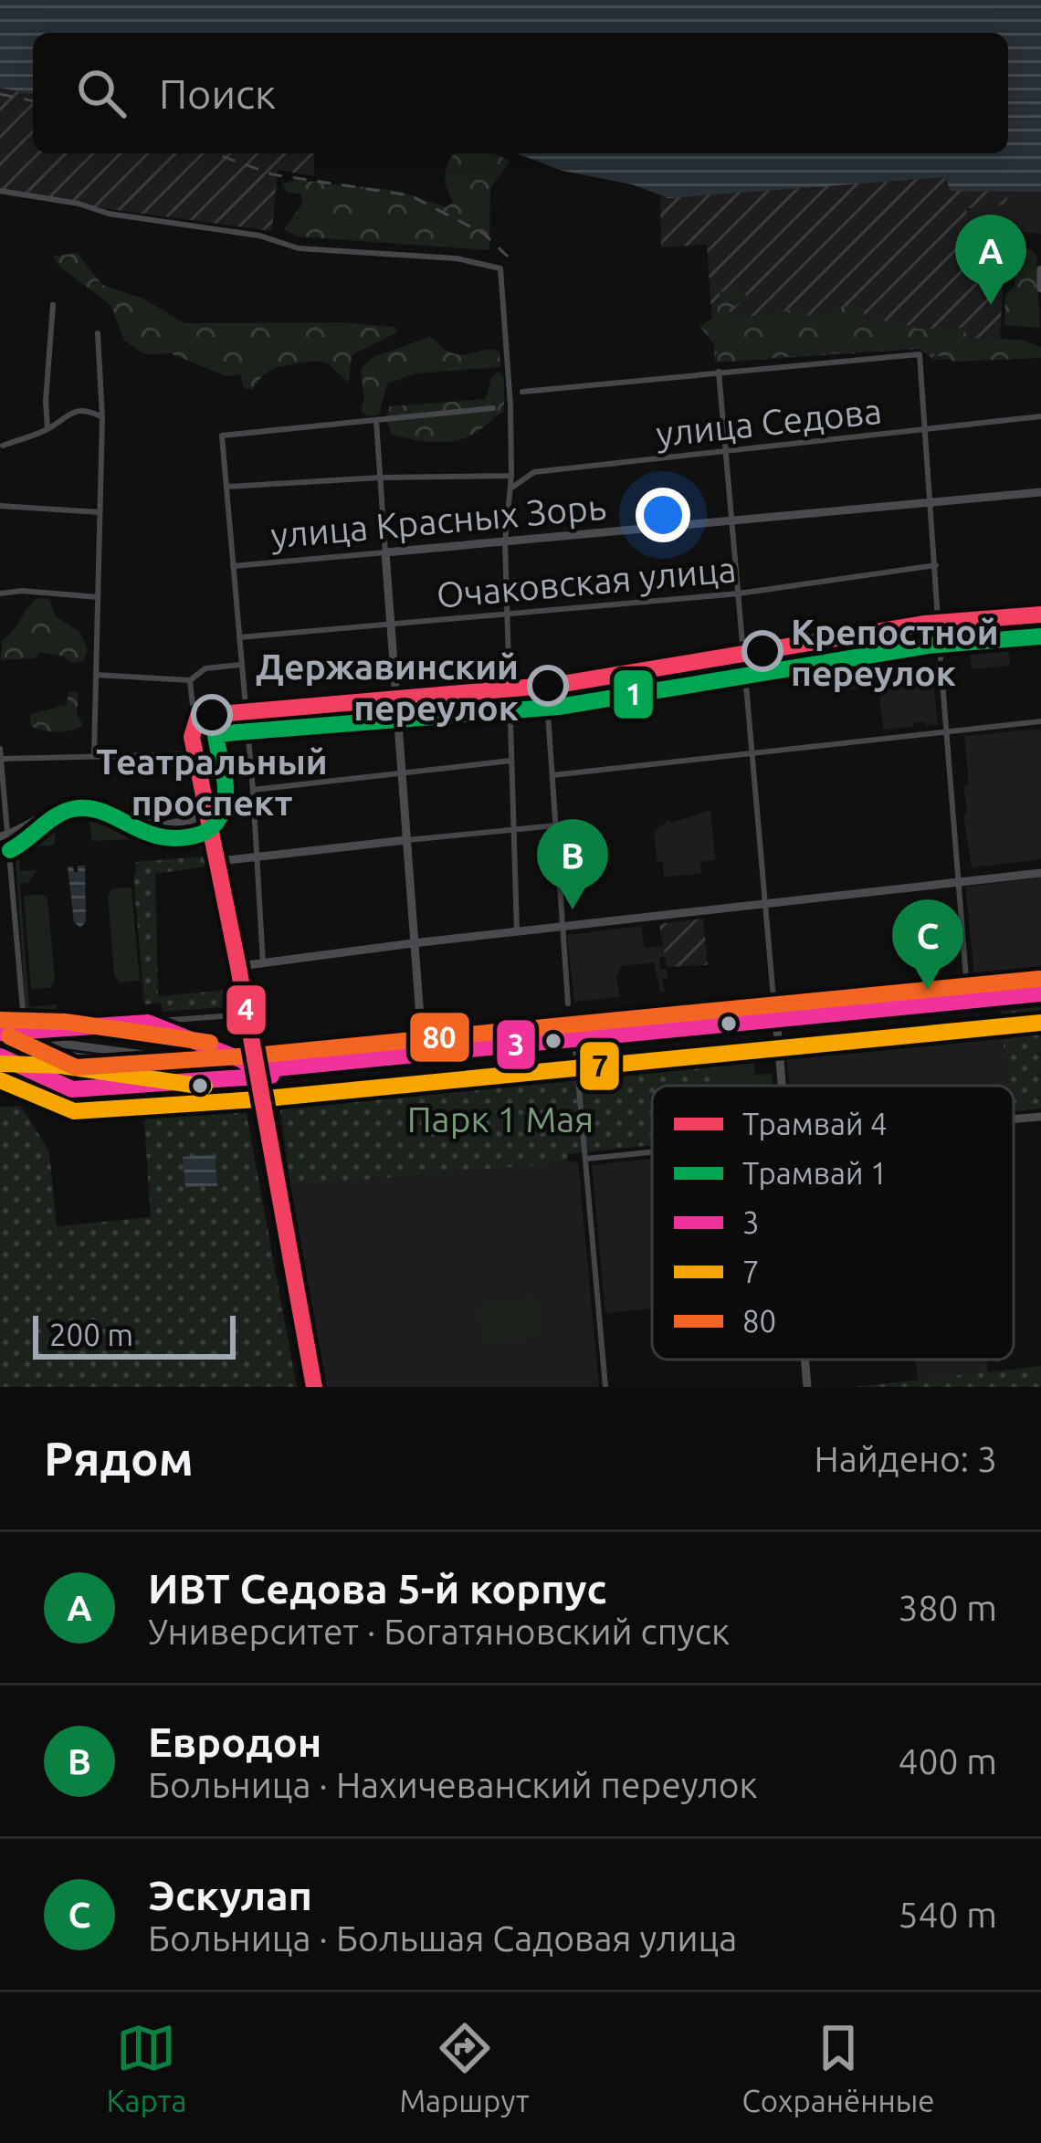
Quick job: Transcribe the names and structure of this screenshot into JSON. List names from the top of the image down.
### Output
{
  "streets": {
    "street": ["улица Седова", "улица Красных Зорь", "Очаковская улица"]
  },
  "parks": ["Парк 1 Мая"],
  "places": ["Крепостной переулок", "Державинский переулок", "Театральный проспект"],
  "lines": [
    "tram line 4",
    "tram line 1",
    "transit line 80",
    "transit line 3",
    "transit line 7"
  ],
  "legend": [
    "Трамвай 4",
    "Трамвай 1",
    "3",
    "7",
    "80"
  ],
  "scale_bar": "200 m",
  "page": {
    "search": "Поиск",
    "pins": ["A", "B", "C"],
    "scale": "200 m",
    "heading": ["Рядом", "Найдено: 3"],
    "list": [
      {
        "mark": "A",
        "name": "ИВТ Седова 5-й корпус",
        "note": "Университет · Богатяновский спуск",
        "value": "380 m"
      },
      {
        "mark": "B",
        "name": "Евродон",
        "note": "Больница · Нахичеванский переулок",
        "value": "400 m"
      },
      {
        "mark": "C",
        "name": "Эскулап",
        "note": "Больница · Большая Садовая улица",
        "value": "540 m"
      }
    ],
    "nav": ["Карта", "Маршрут", "Сохранённые"]
  }
}
